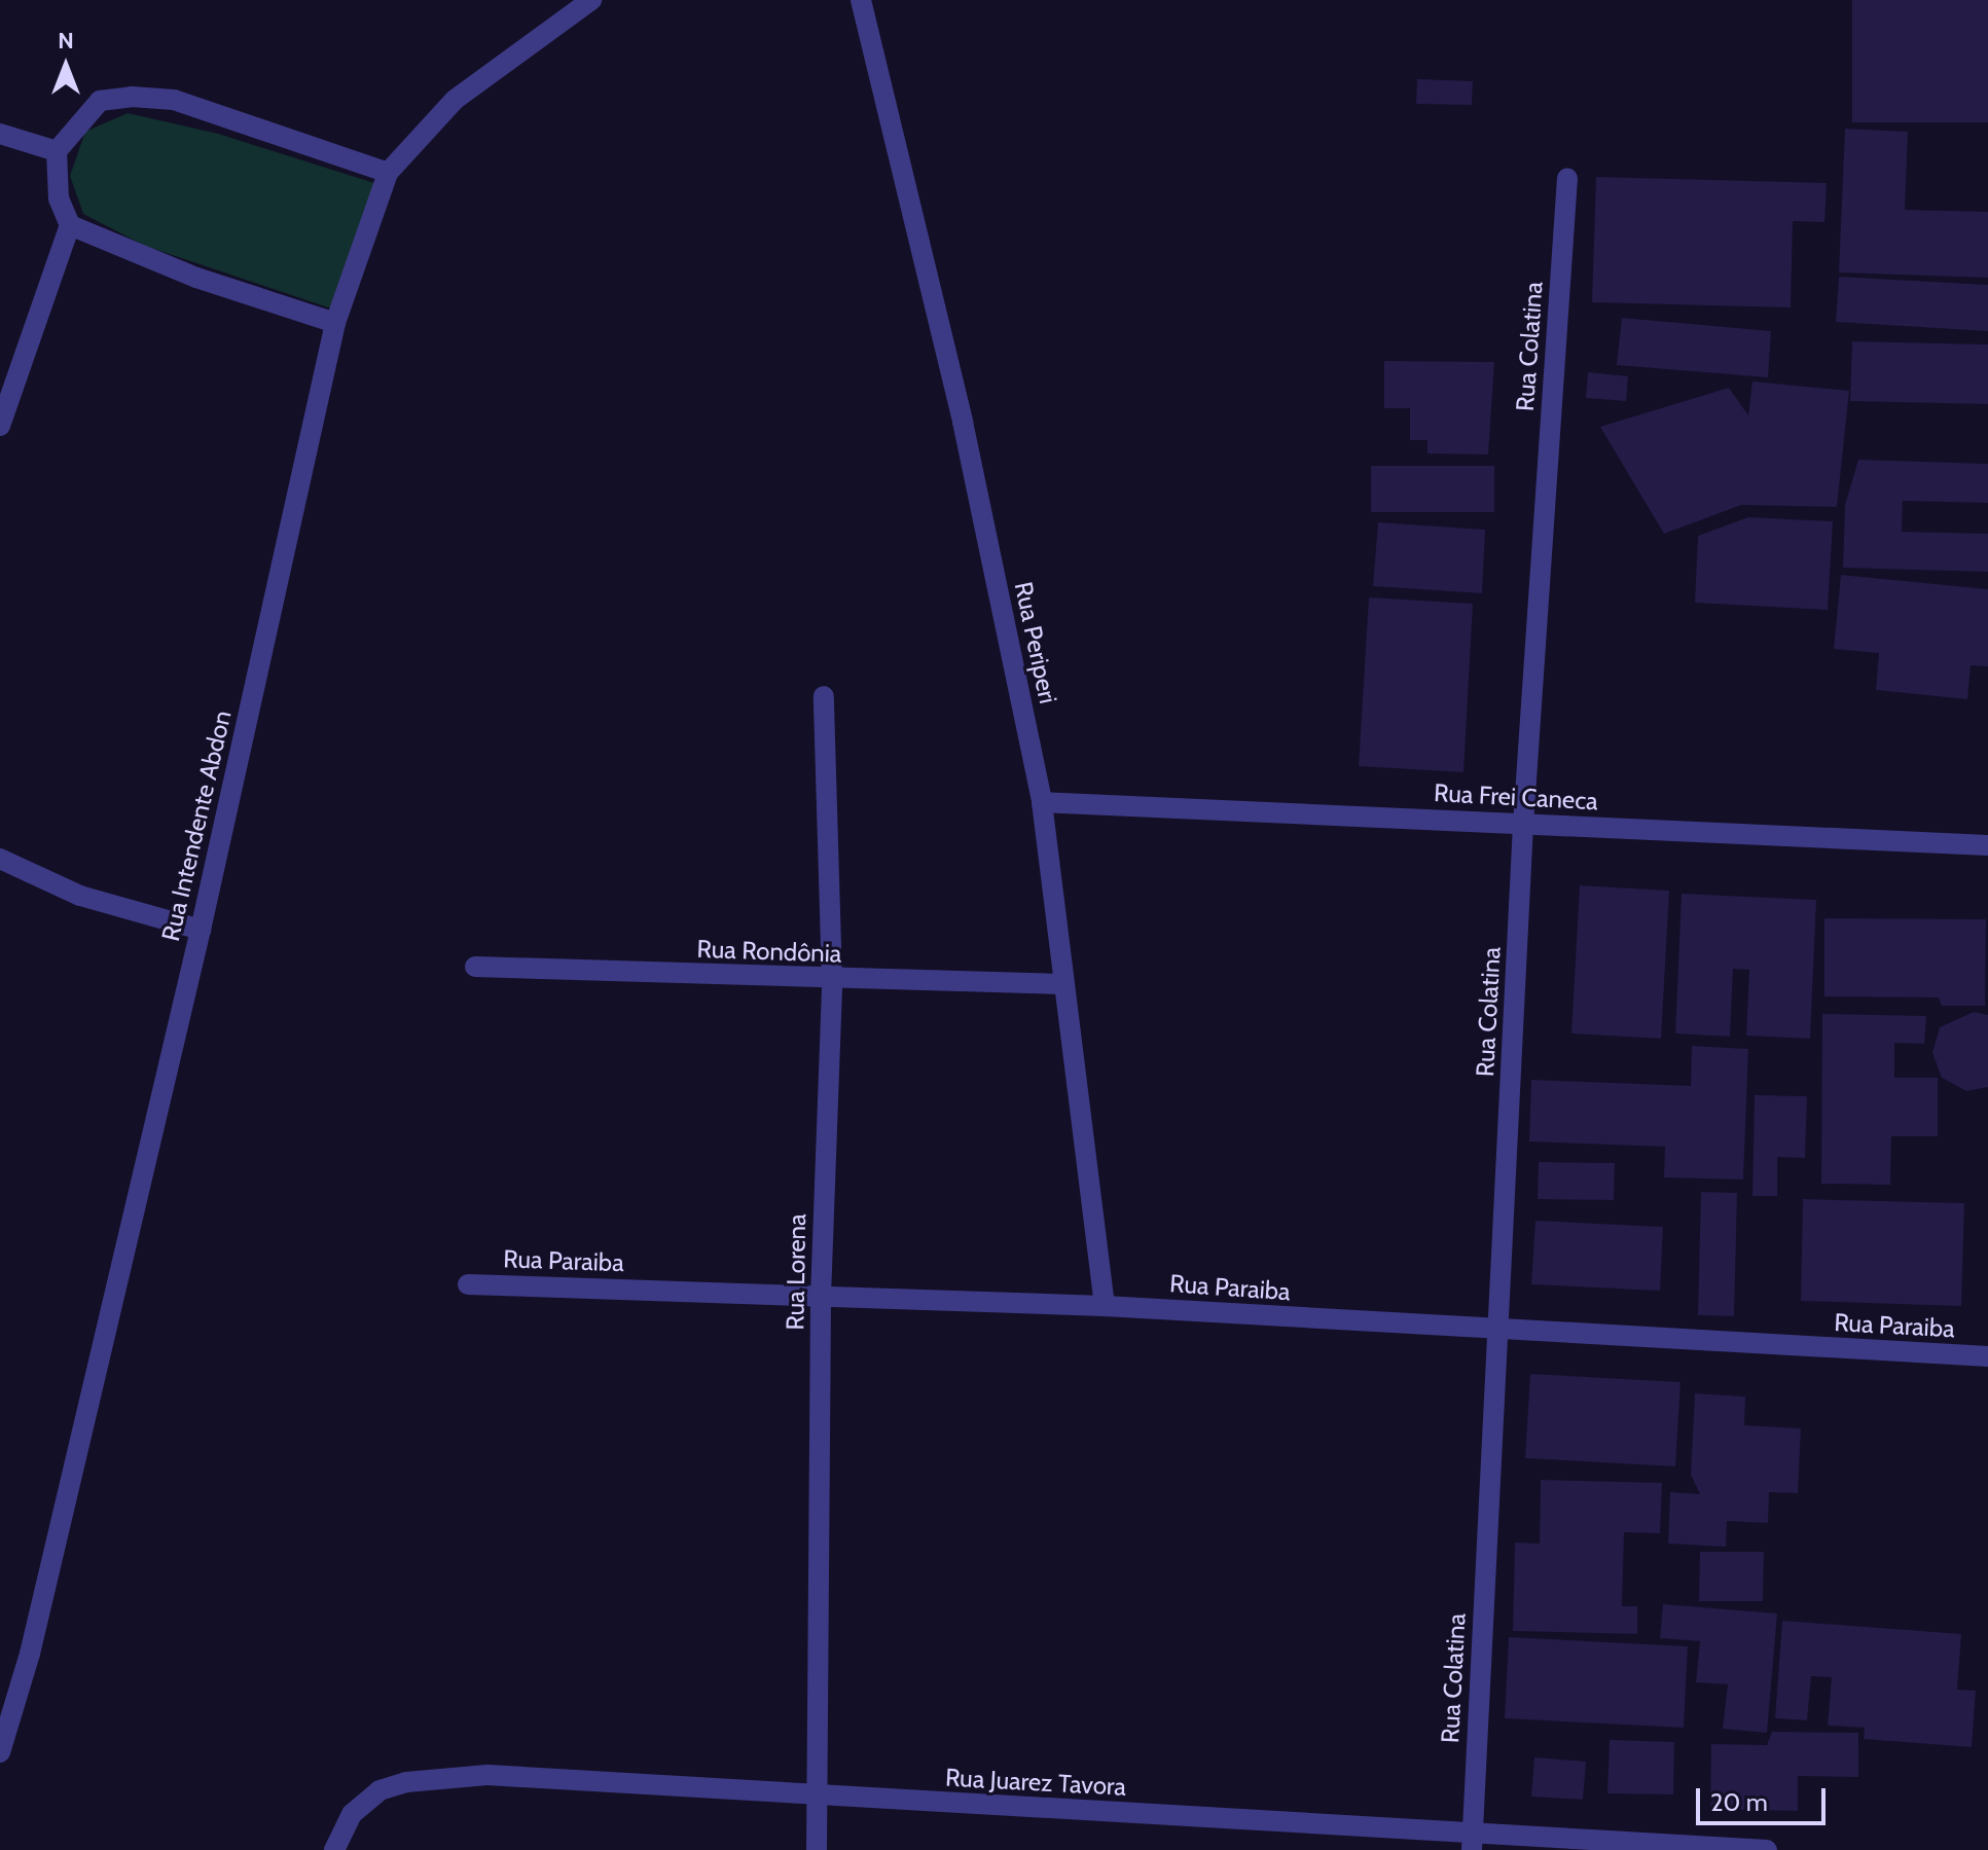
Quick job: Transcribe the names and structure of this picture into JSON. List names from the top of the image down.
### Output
{
  "streets": {
    "street": [
      "Rua Colatina",
      "Rua Periperi",
      "Rua Frei Caneca",
      "Rua Intendente Abdon",
      "Rua Rondônia",
      "Rua Paraiba",
      "Rua Lorena",
      "Rua Juarez Tavora"
    ]
  },
  "crossings": [
    ["Rua Colatina", "Rua Frei Caneca"],
    ["Rua Colatina", "Rua Paraiba"],
    ["Rua Colatina", "Rua Juarez Tavora"],
    ["Rua Periperi", "Rua Frei Caneca"],
    ["Rua Periperi", "Rua Rondônia"],
    ["Rua Periperi", "Rua Paraiba"],
    ["Rua Rondônia", "Rua Lorena"],
    ["Rua Paraiba", "Rua Lorena"],
    ["Rua Lorena", "Rua Juarez Tavora"]
  ],
  "scale_bar": "20 m",
  "north": "top"
}
